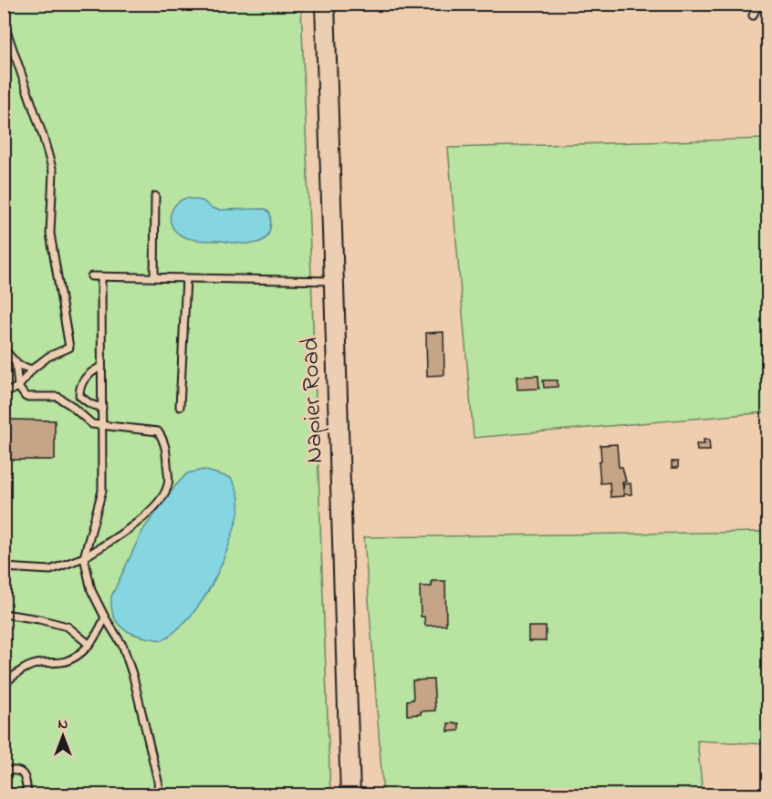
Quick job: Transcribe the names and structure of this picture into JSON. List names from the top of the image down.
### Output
{
  "streets": {
    "street": ["Napier Road"]
  },
  "north": "top"
}
